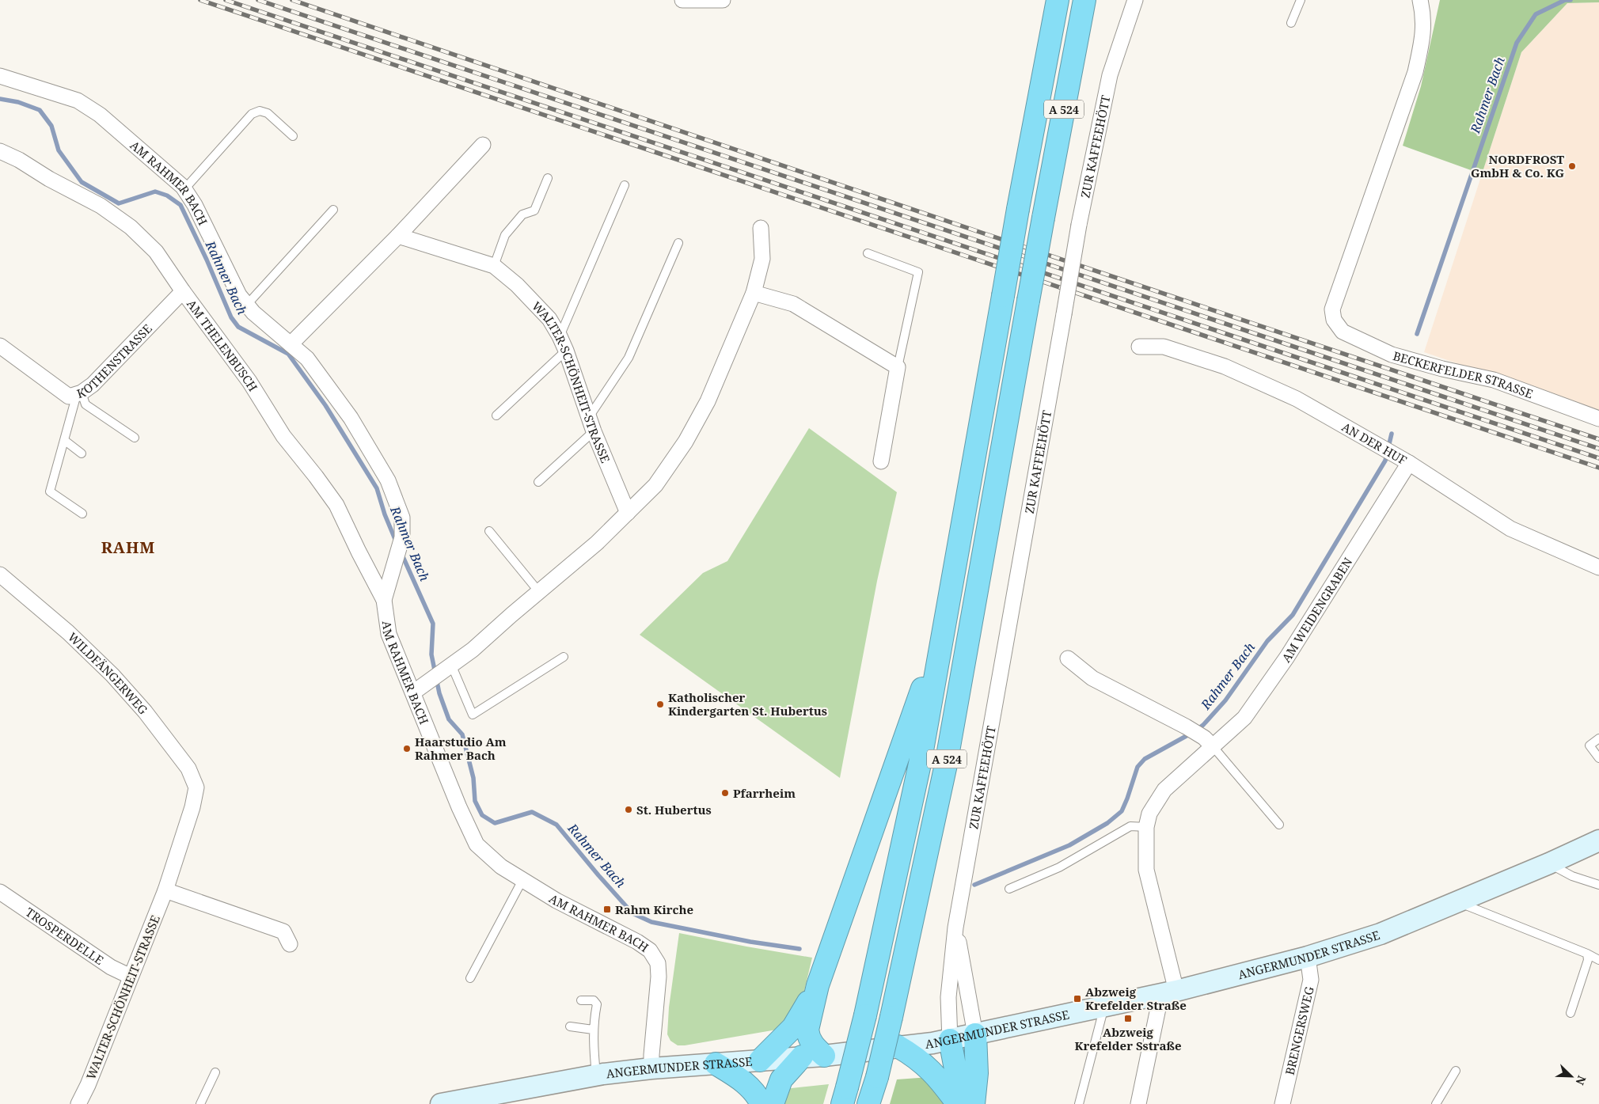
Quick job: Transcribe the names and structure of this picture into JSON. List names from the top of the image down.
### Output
{
  "streets": {
    "highway": ["A 524"],
    "main road": ["ANGERMUNDER STRASSE"],
    "street": [
      "ZUR KAFFEEHÖTT",
      "AM RAHMER BACH",
      "AM THELENBUSCH",
      "KOTHENSTRASSE",
      "BECKERFELDER STRASSE",
      "WALTER-SCHÖNHEIT-STRASSE",
      "AN DER HUF",
      "AM WEIDENGRABEN",
      "WILDFÄNGERWEG",
      "TROSPERDELLE",
      "BRENGERSWEG"
    ]
  },
  "crossings": [
    ["ZUR KAFFEEHÖTT", "ANGERMUNDER STRASSE"],
    ["AM RAHMER BACH", "AM THELENBUSCH"],
    ["AM RAHMER BACH", "ANGERMUNDER STRASSE"],
    ["AM THELENBUSCH", "KOTHENSTRASSE"],
    ["WALTER-SCHÖNHEIT-STRASSE", "WILDFÄNGERWEG"],
    ["WALTER-SCHÖNHEIT-STRASSE", "TROSPERDELLE"],
    ["AN DER HUF", "AM WEIDENGRABEN"],
    ["AM WEIDENGRABEN", "ANGERMUNDER STRASSE"],
    ["ANGERMUNDER STRASSE", "BRENGERSWEG"]
  ],
  "districts": ["RAHM"],
  "water": ["Rahmer Bach"],
  "places": {
    "other": [
      "NORDFROST GmbH & Co. KG",
      "Katholischer Kindergarten St. Hubertus",
      "Haarstudio Am Rahmer Bach",
      "Pfarrheim",
      "St. Hubertus"
    ],
    "transit": ["Rahm Kirche", "Abzweig Krefelder Straße", "Abzweig Krefelder Sstraße"]
  },
  "north": "bottom right"
}
